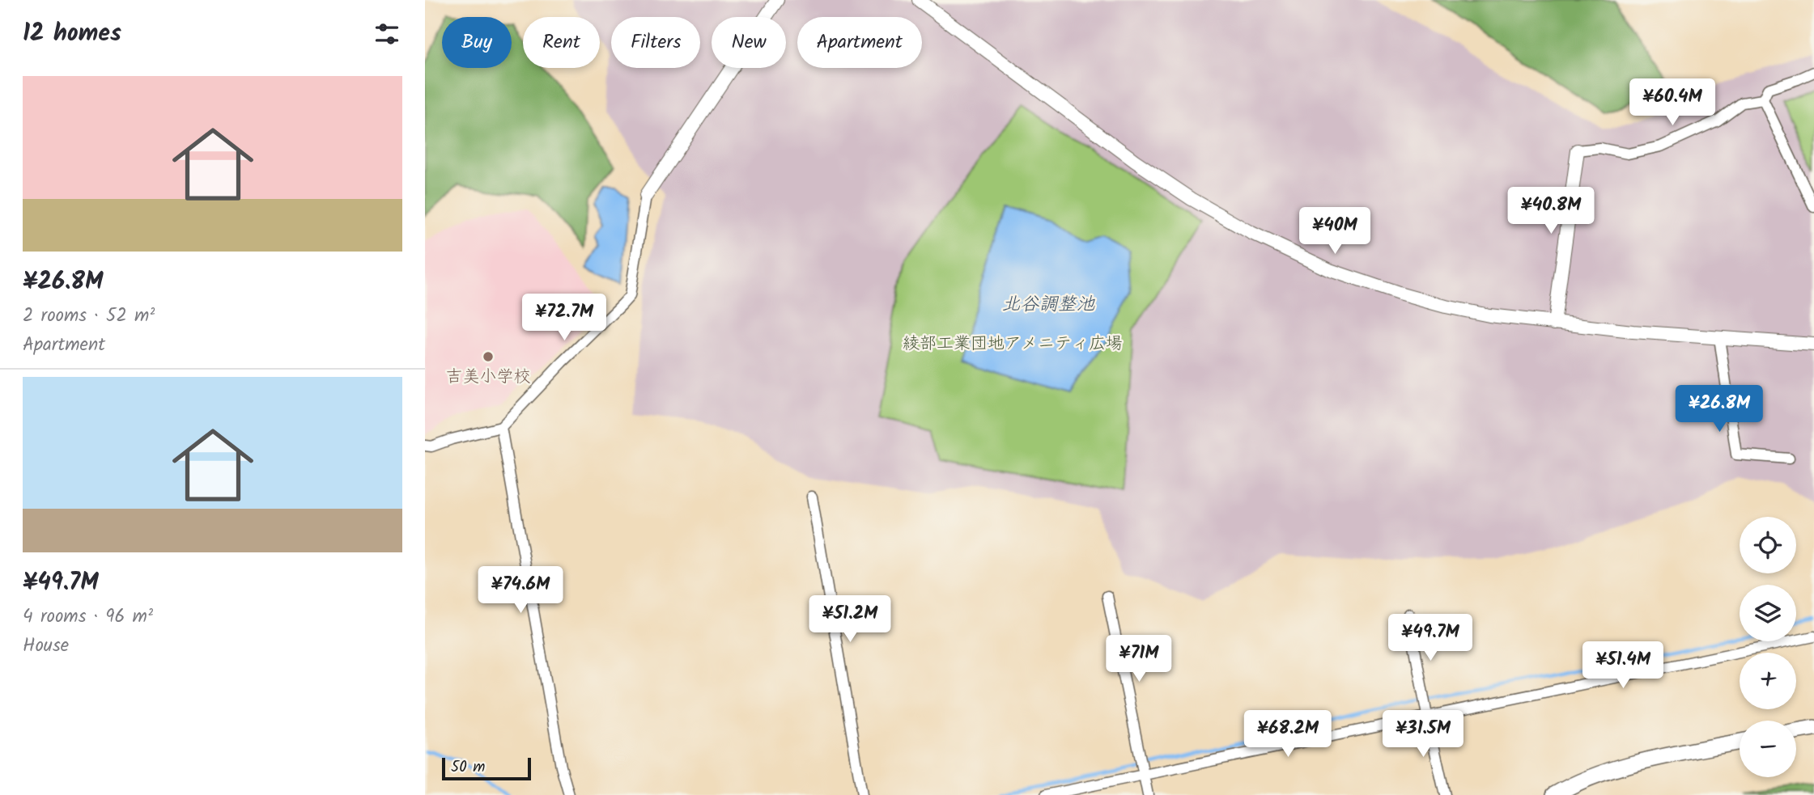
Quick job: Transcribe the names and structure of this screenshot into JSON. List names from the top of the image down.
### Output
{
  "water": ["北谷調整池"],
  "parks": ["綾部工業団地アメニティ広場"],
  "places": ["吉美小学校"],
  "scale_bar": "50 m",
  "page": {
    "heading": "12 homes",
    "chip": [
      "Buy",
      "Rent",
      "Filters",
      "New",
      "Apartment"
    ],
    "list": [
      {
        "name": "¥26.8M",
        "note": "2 rooms · 52 m² · Apartment"
      },
      {
        "name": "¥49.7M",
        "note": "4 rooms · 96 m² · House"
      }
    ],
    "price": [
      "¥60.4M",
      "¥40.8M",
      "¥40M",
      "¥72.7M",
      "¥26.8M",
      "¥74.6M",
      "¥51.2M",
      "¥49.7M",
      "¥71M",
      "¥51.4M",
      "¥68.2M",
      "¥31.5M"
    ],
    "map_buttons": ["+", "−"],
    "scale": "50 m"
  }
}
